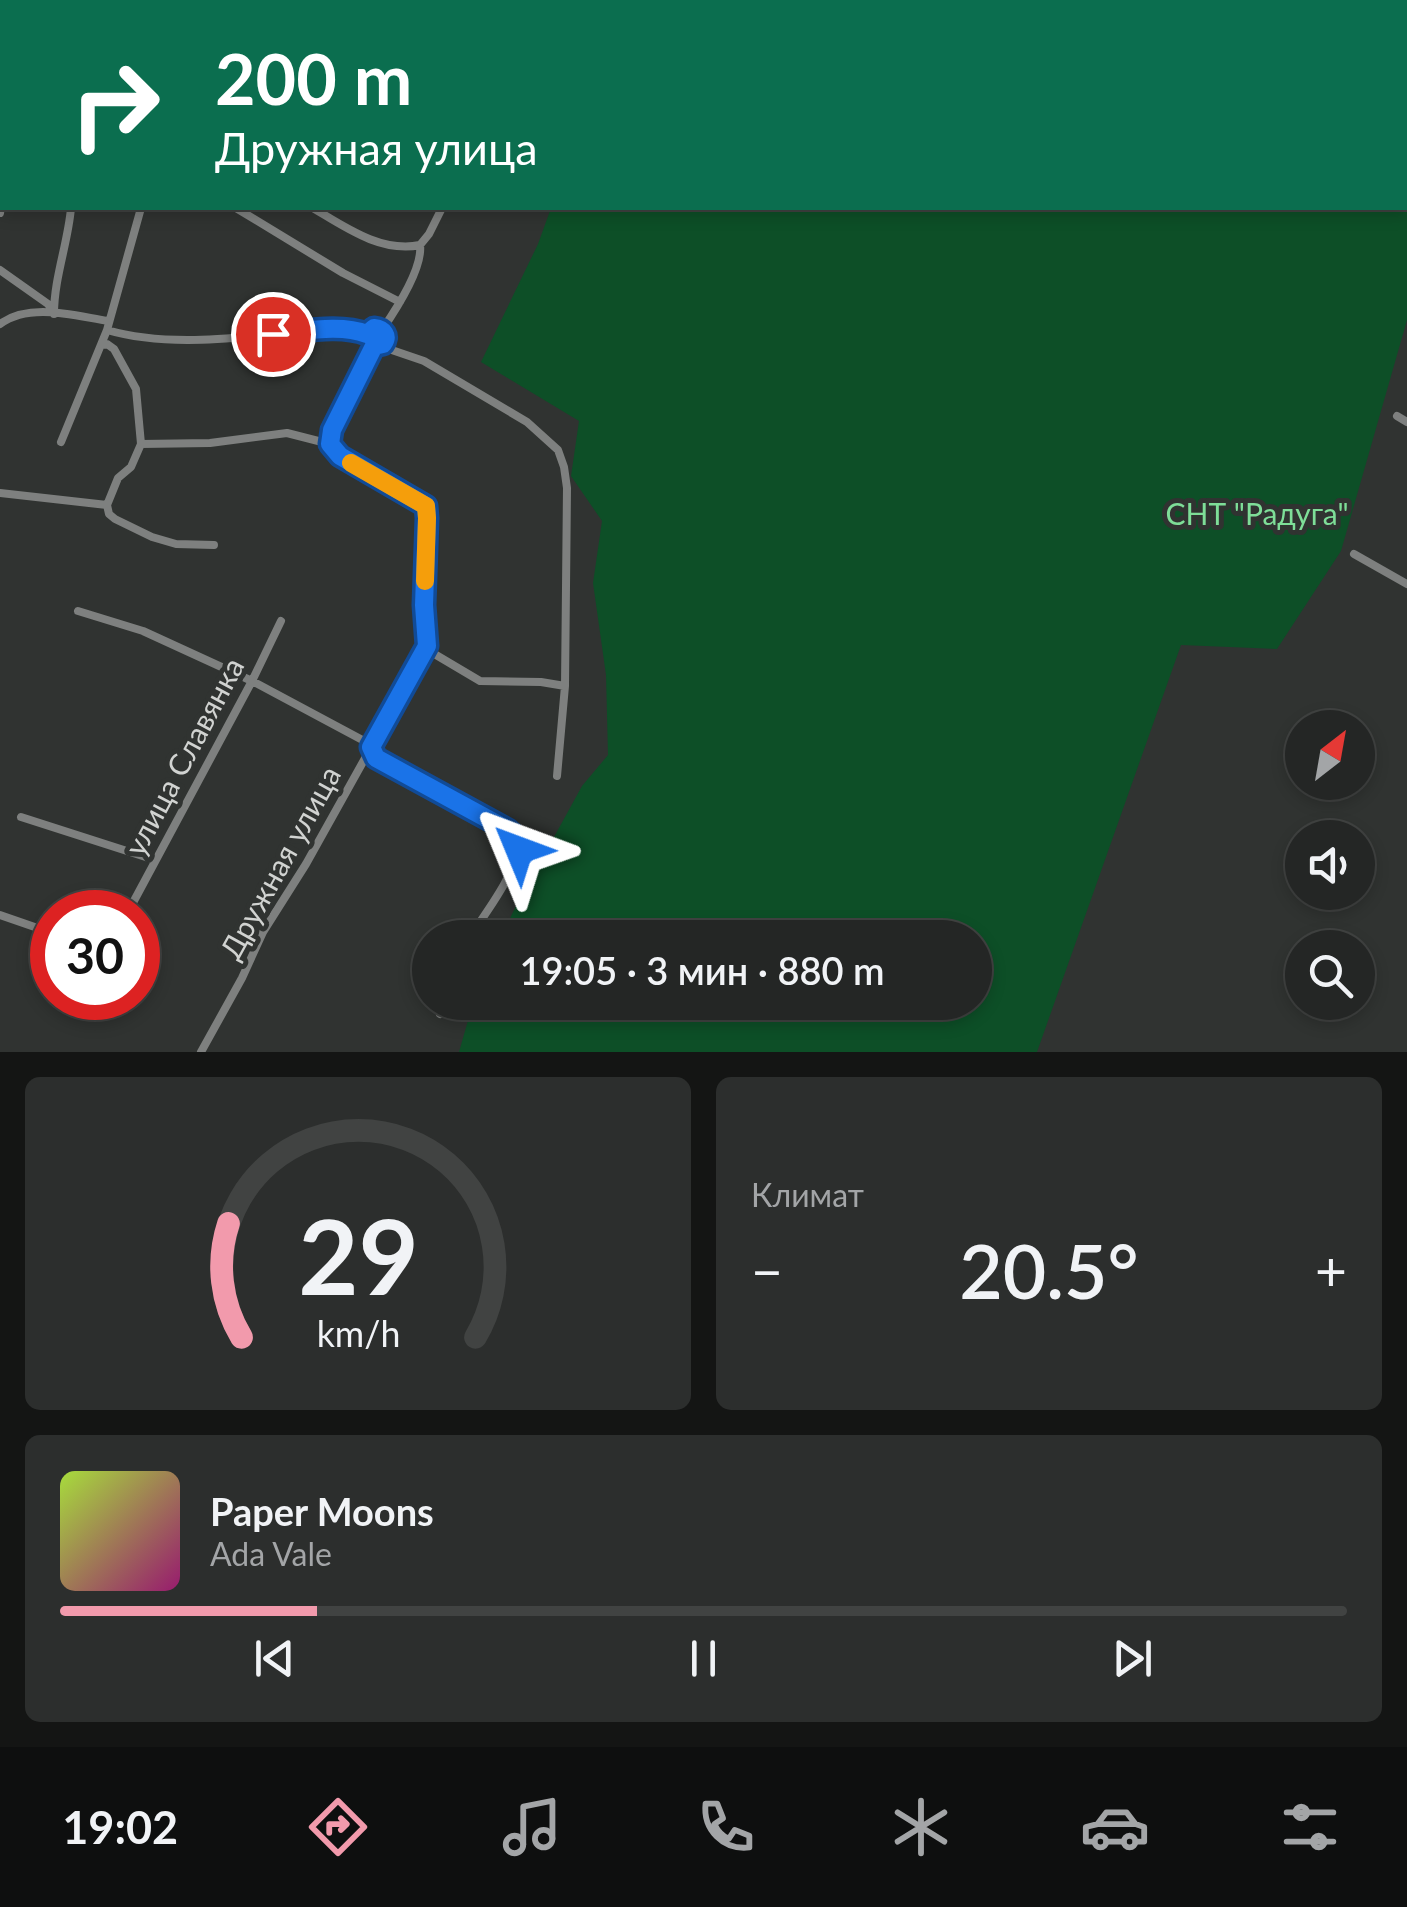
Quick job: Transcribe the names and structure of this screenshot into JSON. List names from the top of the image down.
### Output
{
  "streets": {
    "street": ["улица Славянка", "Дружная улица"]
  },
  "parks": ["СНТ \"Радуга\""],
  "north": "top right",
  "page": {
    "turn": ["200 m", "Дружная улица"],
    "limit": "30",
    "trip": "19:05 · 3 мин · 880 m",
    "tile": "Климат",
    "heat": ["−", "20.5°", "+"],
    "song": ["Paper Moons", "Ada Vale"],
    "tabs": "19:02",
    "gauge": ["29", "km/h"]
  }
}
